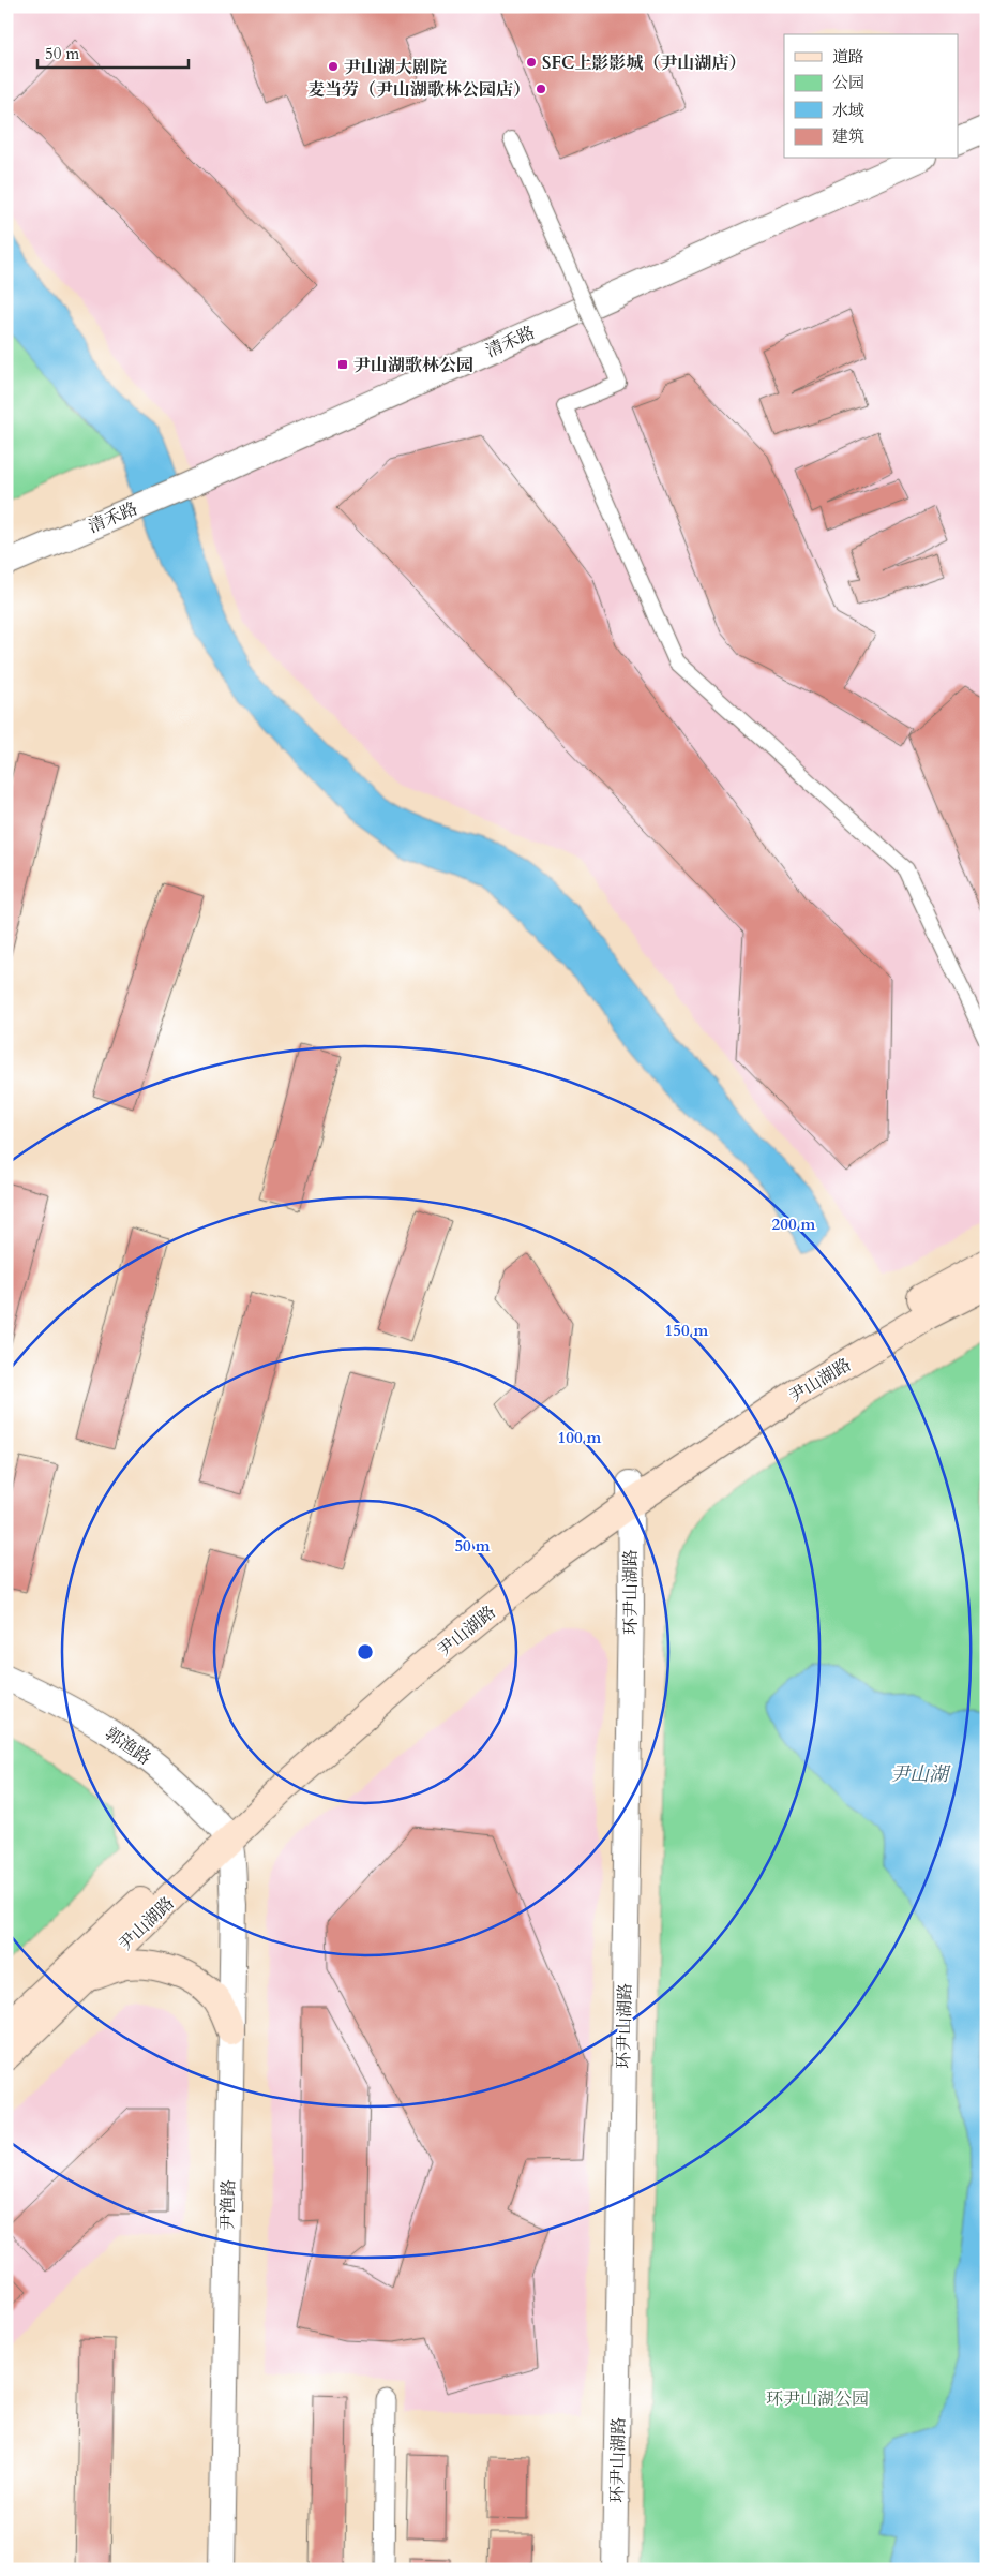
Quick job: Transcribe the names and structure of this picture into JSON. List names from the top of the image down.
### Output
{
  "streets": {
    "main road": ["尹山湖路"],
    "street": [
      "清禾路",
      "环尹山湖路",
      "郭渔路",
      "尹渔路"
    ]
  },
  "crossings": [
    ["尹山湖路", "环尹山湖路"],
    ["尹山湖路", "郭渔路"],
    ["尹山湖路", "尹渔路"],
    ["郭渔路", "尹渔路"]
  ],
  "water": ["尹山湖"],
  "parks": ["环尹山湖公园"],
  "places": {
    "other": ["SFC上影影城（尹山湖店）", "尹山湖大剧院", "麦当劳（尹山湖歌林公园店）"],
    "transit": ["尹山湖歌林公园"]
  },
  "legend": [
    "道路",
    "公园",
    "水域",
    "建筑"
  ],
  "scale_bar": "50 m",
  "rings": [
    "200 m",
    "150 m",
    "100 m",
    "50 m"
  ]
}
